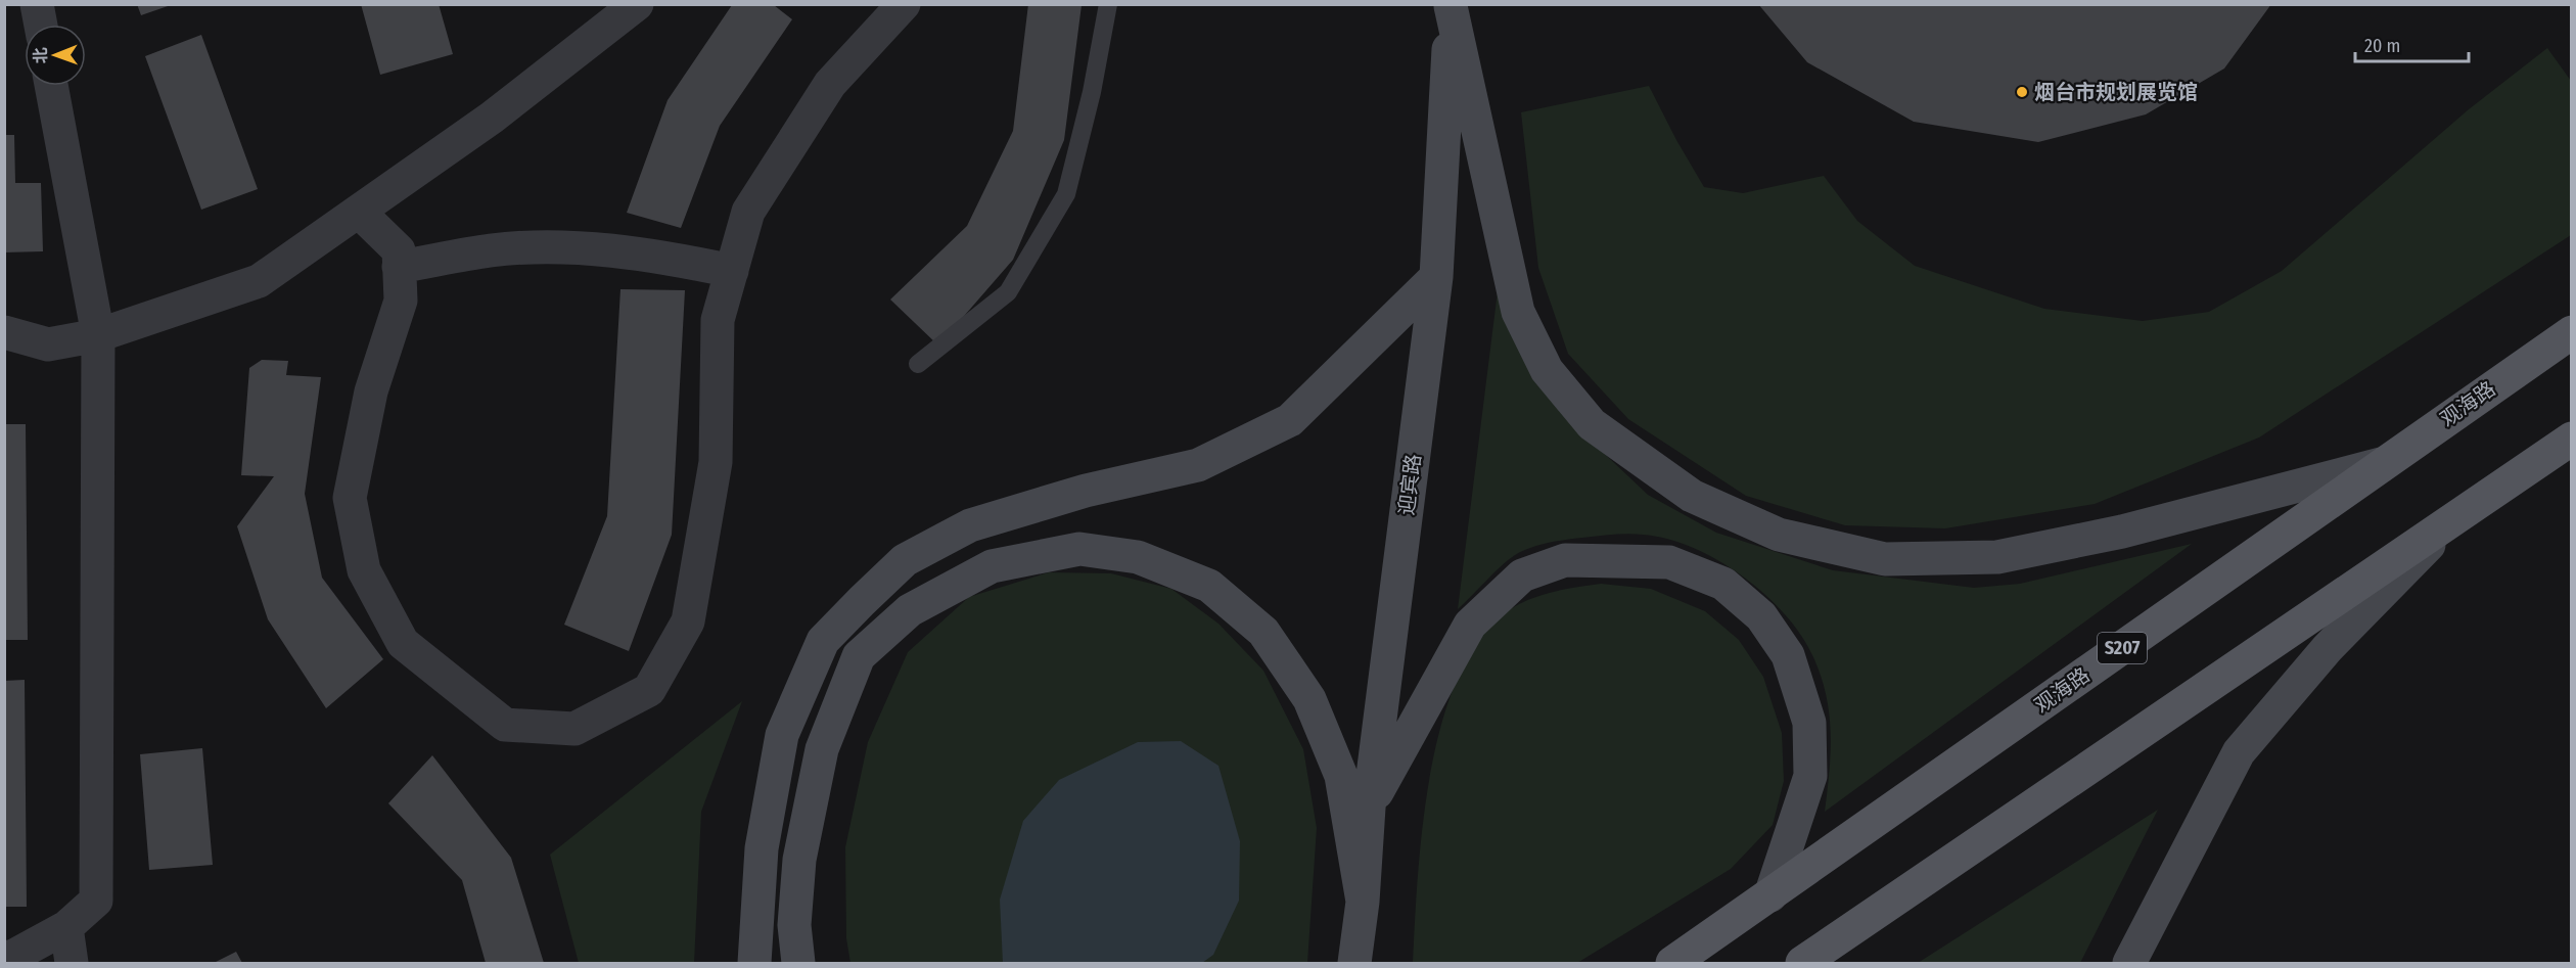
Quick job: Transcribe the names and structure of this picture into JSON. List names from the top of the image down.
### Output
{
  "streets": {
    "main road": ["观海路", "迎宾路", "S207"]
  },
  "places": ["烟台市规划展览馆"],
  "scale_bar": "20 m",
  "north": "left"
}
